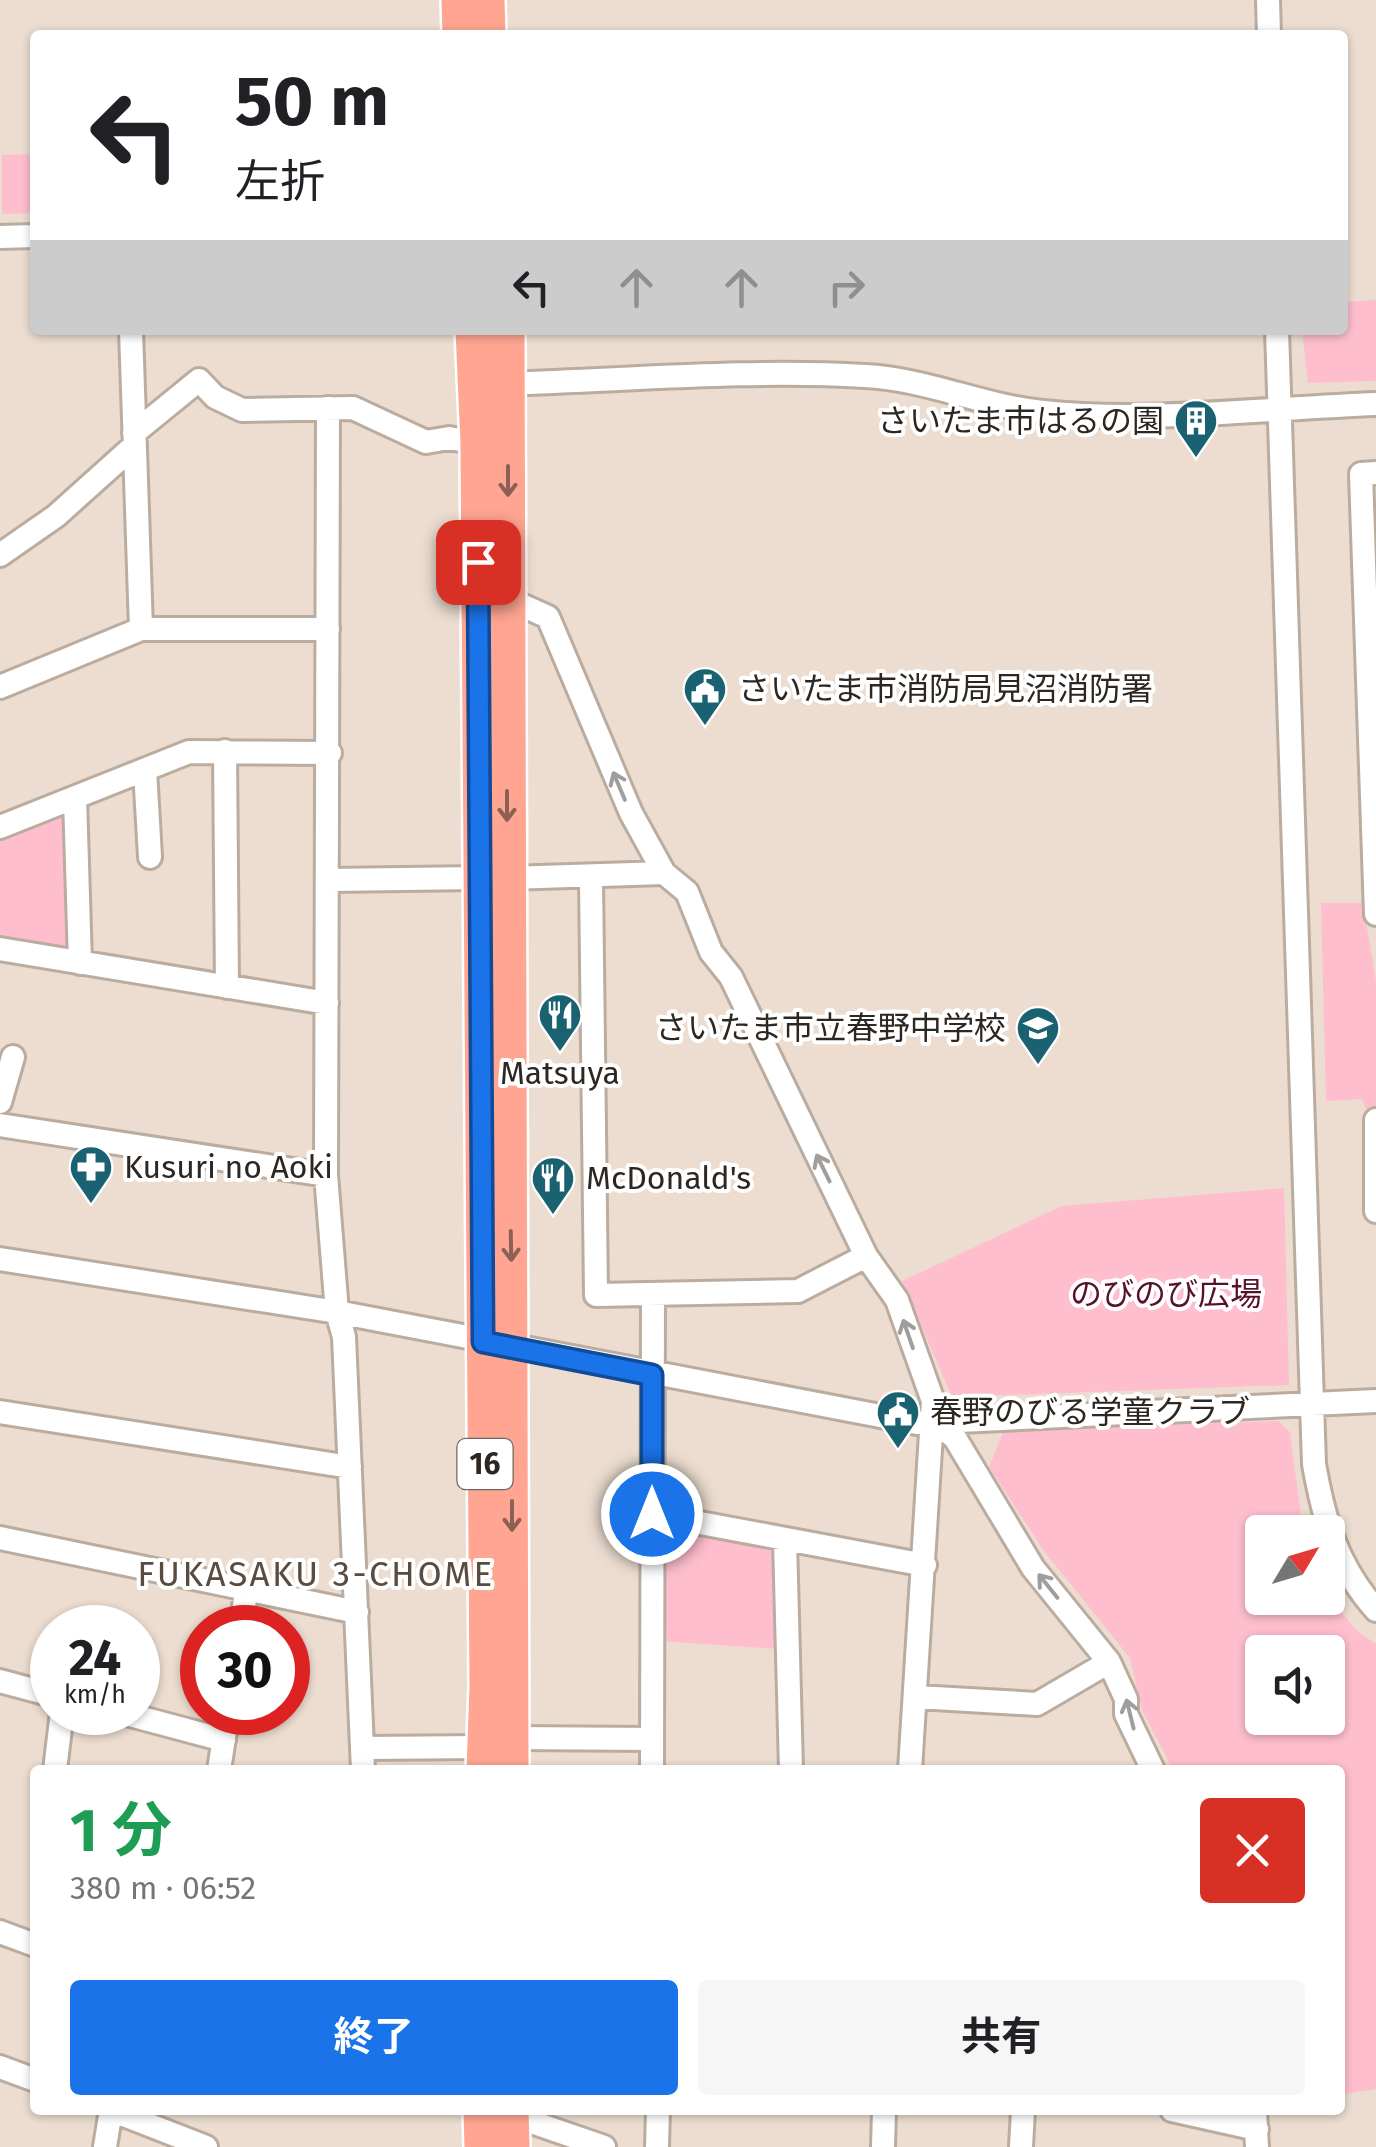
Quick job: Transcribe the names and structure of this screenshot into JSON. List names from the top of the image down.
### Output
{
  "streets": {
    "highway": ["16"]
  },
  "districts": ["FUKASAKU 3-CHOME"],
  "parks": ["のびのび広場"],
  "places": {
    "building": ["さいたま市はるの園"],
    "public building": ["さいたま市消防局見沼消防署", "春野のびる学童クラブ"],
    "restaurant": ["Matsuya", "McDonald's"],
    "school or university": ["さいたま市立春野中学校"],
    "pharmacy": ["Kusuri no Aoki"]
  },
  "north": "top right",
  "page": {
    "turn": ["50 m", "左折"],
    "speed": "24 km/h",
    "limit": "30",
    "heading": ["1 分", "380 m · 06:52"],
    "buttons": ["終了", "共有"]
  }
}
